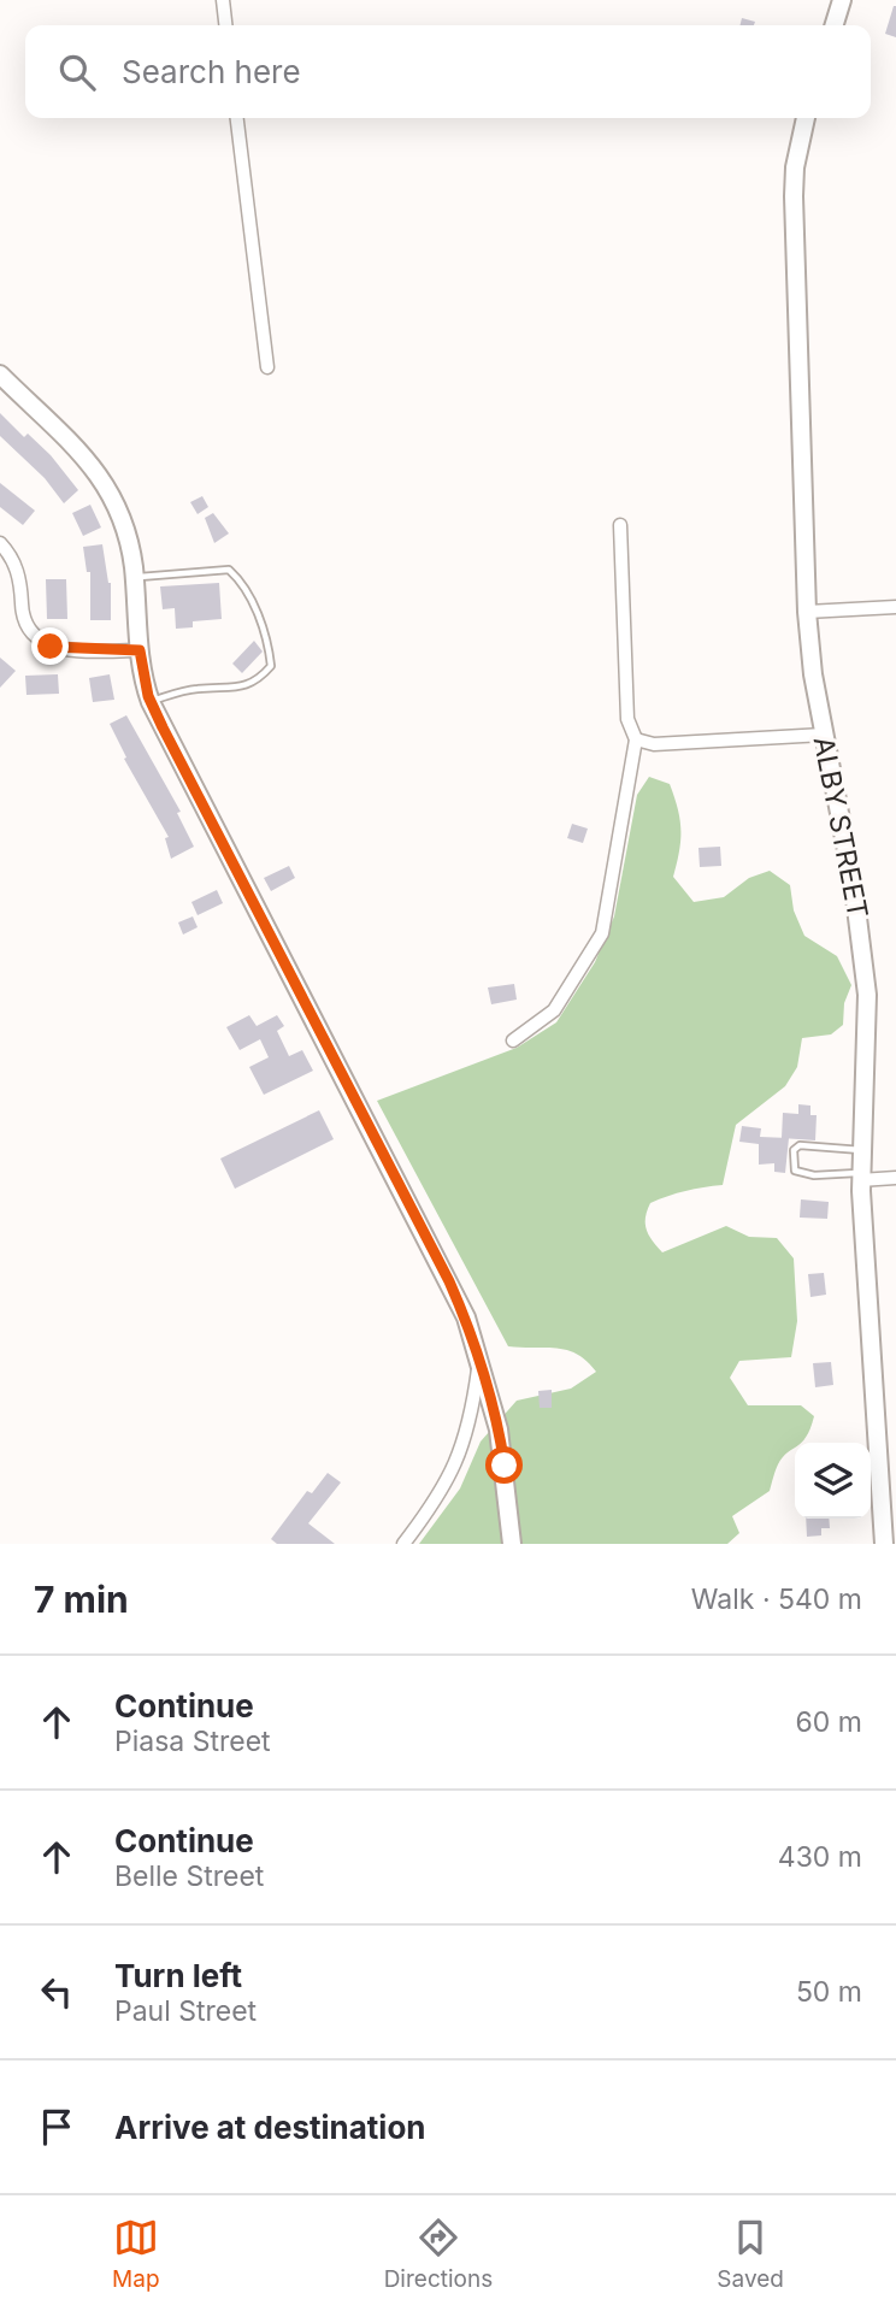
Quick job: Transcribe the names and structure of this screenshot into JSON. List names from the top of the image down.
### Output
{
  "streets": {
    "street": ["ALBY STREET"]
  },
  "page": {
    "search": "Search here",
    "heading": ["7 min", "Walk · 540 m"],
    "list": [
      ["Continue", "Piasa Street", "60 m"],
      ["Continue", "Belle Street", "430 m"],
      ["Turn left", "Paul Street", "50 m"],
      "Arrive at destination"
    ],
    "nav": ["Map", "Directions", "Saved"]
  }
}
